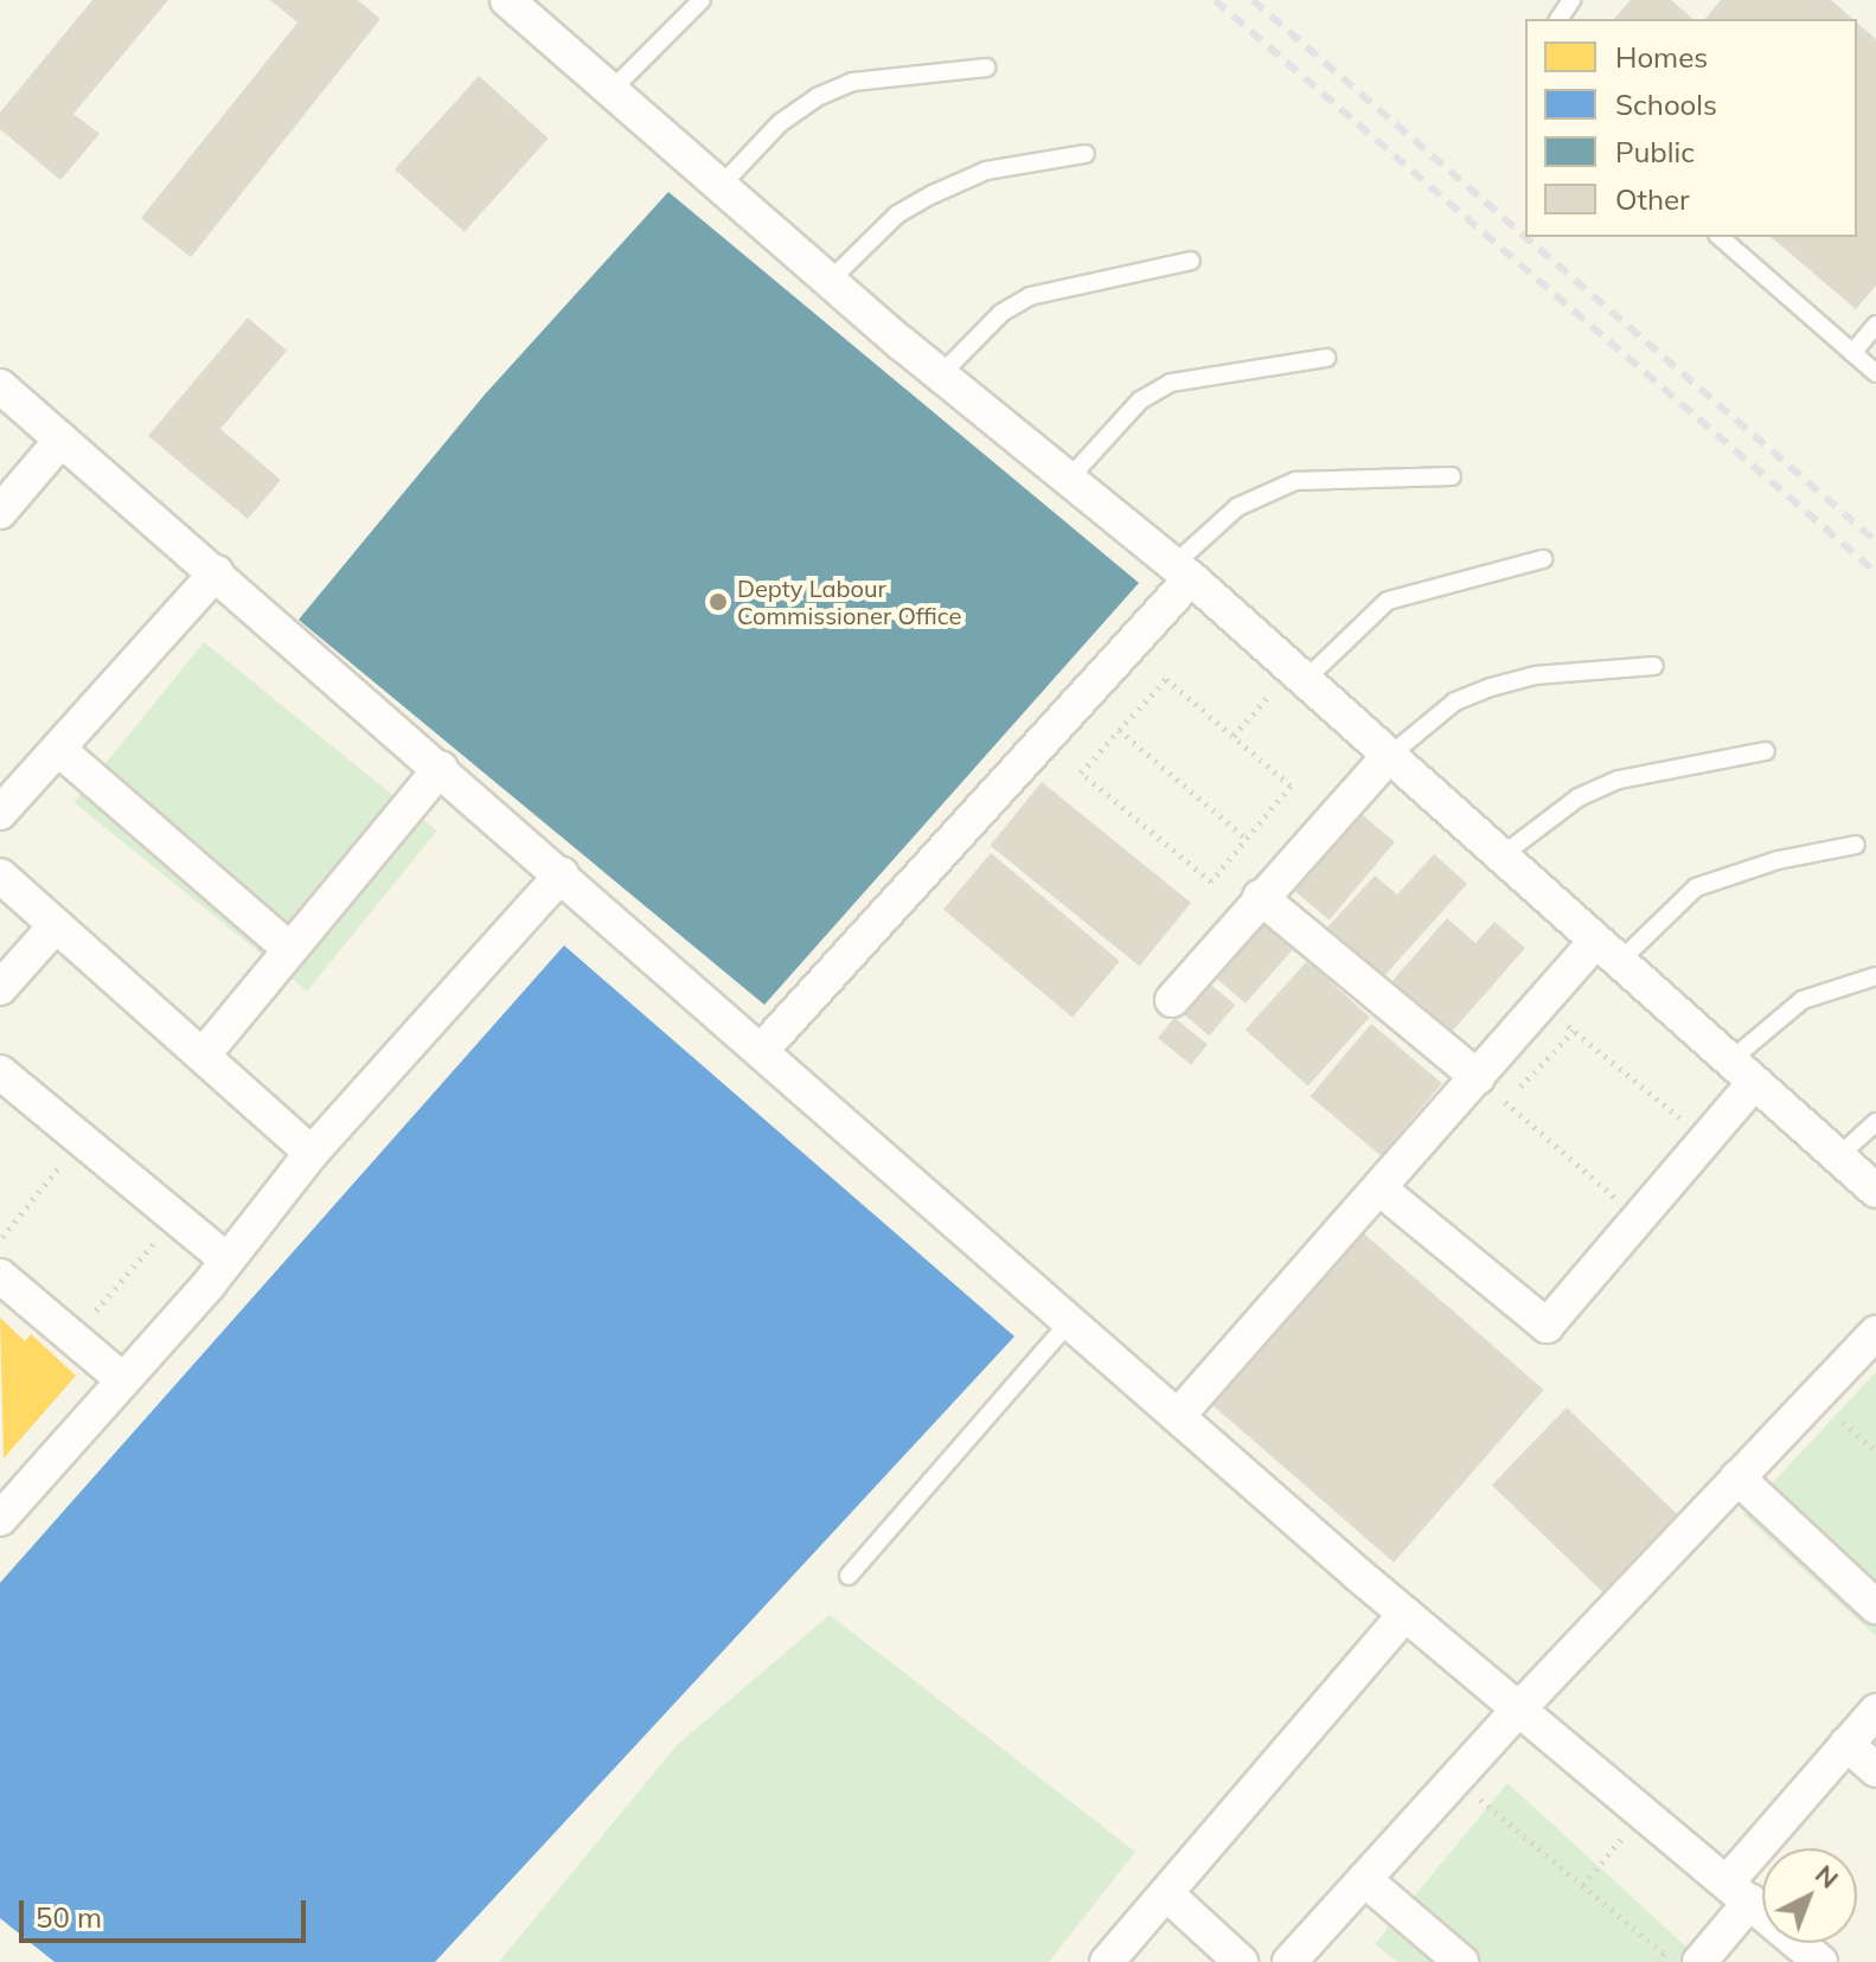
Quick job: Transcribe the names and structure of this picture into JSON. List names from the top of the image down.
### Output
{
  "places": ["Depty Labour Commissioner Office"],
  "legend": [
    "Homes",
    "Schools",
    "Public",
    "Other"
  ],
  "scale_bar": "50 m",
  "north": "top right"
}
